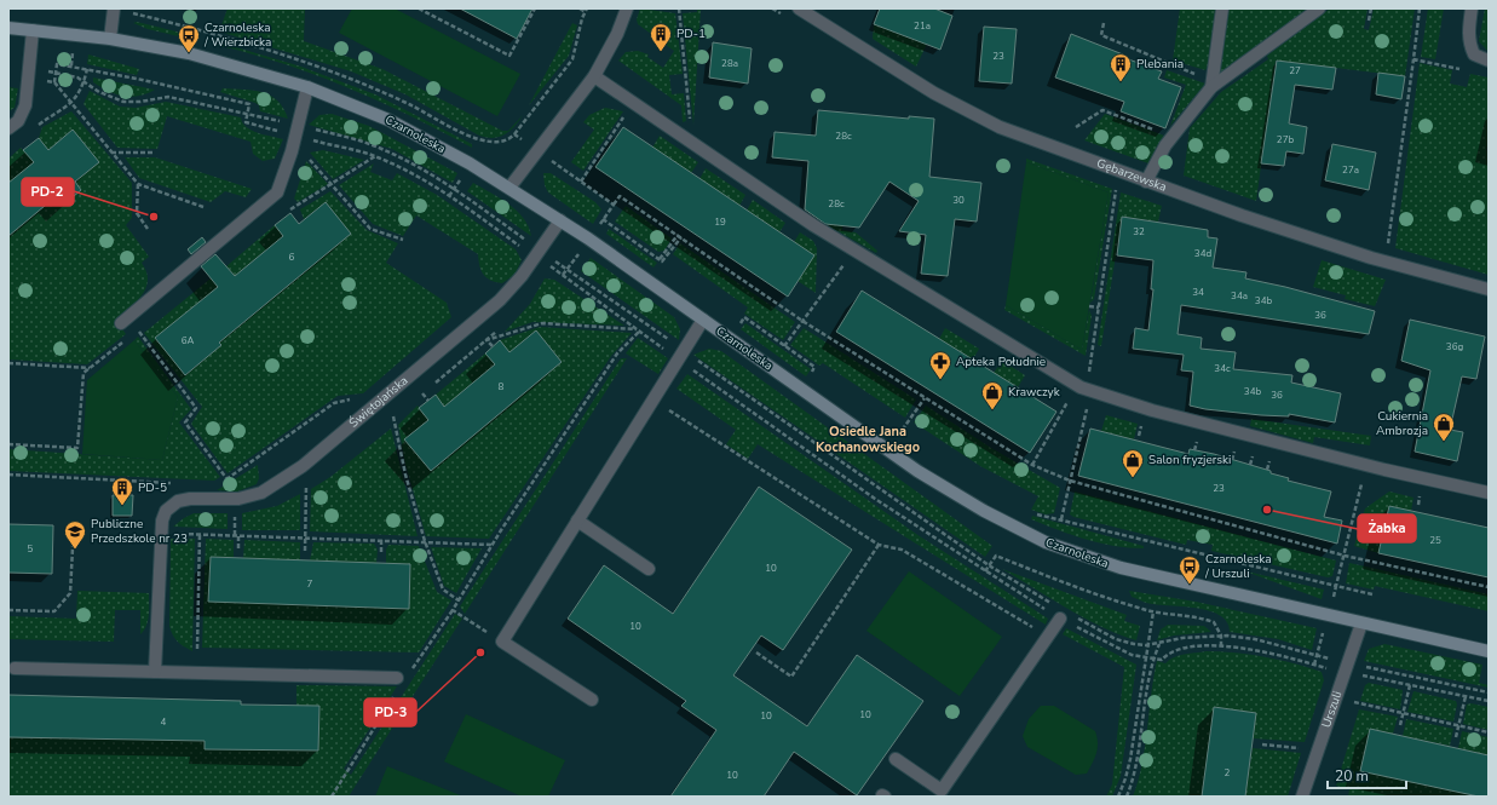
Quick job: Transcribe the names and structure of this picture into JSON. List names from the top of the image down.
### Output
{
  "streets": {
    "street": [
      "Czarnoleska",
      "Gębarzewska",
      "Świętojańska",
      "Urszuli"
    ]
  },
  "crossings": [
    ["Czarnoleska", "Świętojańska"],
    ["Czarnoleska", "Urszuli"]
  ],
  "districts": ["Osiedle Jana Kochanowskiego"],
  "places": {
    "building": ["PD-1", "Plebania", "PD-5"],
    "bus stop": ["Czarnoleska / Wierzbicka", "Czarnoleska / Urszuli"],
    "other": ["PD-2", "Żabka", "PD-3"],
    "pharmacy": ["Apteka Południe"],
    "shop": ["Krawczyk", "Cukiernia Ambrozja", "Salon fryzjerski"],
    "school or university": ["Publiczne Przedszkole nr 23"]
  },
  "house_numbers": [
    "21a",
    "23",
    "28a",
    "27",
    "28c",
    "27b",
    "27a",
    "30",
    "28c",
    "19",
    "32",
    "34d",
    "6",
    "34",
    "34a",
    "34b",
    "36",
    "6A",
    "36g",
    "34c",
    "8",
    "34b",
    "36",
    "23",
    "25",
    "5",
    "10",
    "7",
    "10",
    "10",
    "10",
    "4",
    "2",
    "10"
  ],
  "scale_bar": "20 m"
}
